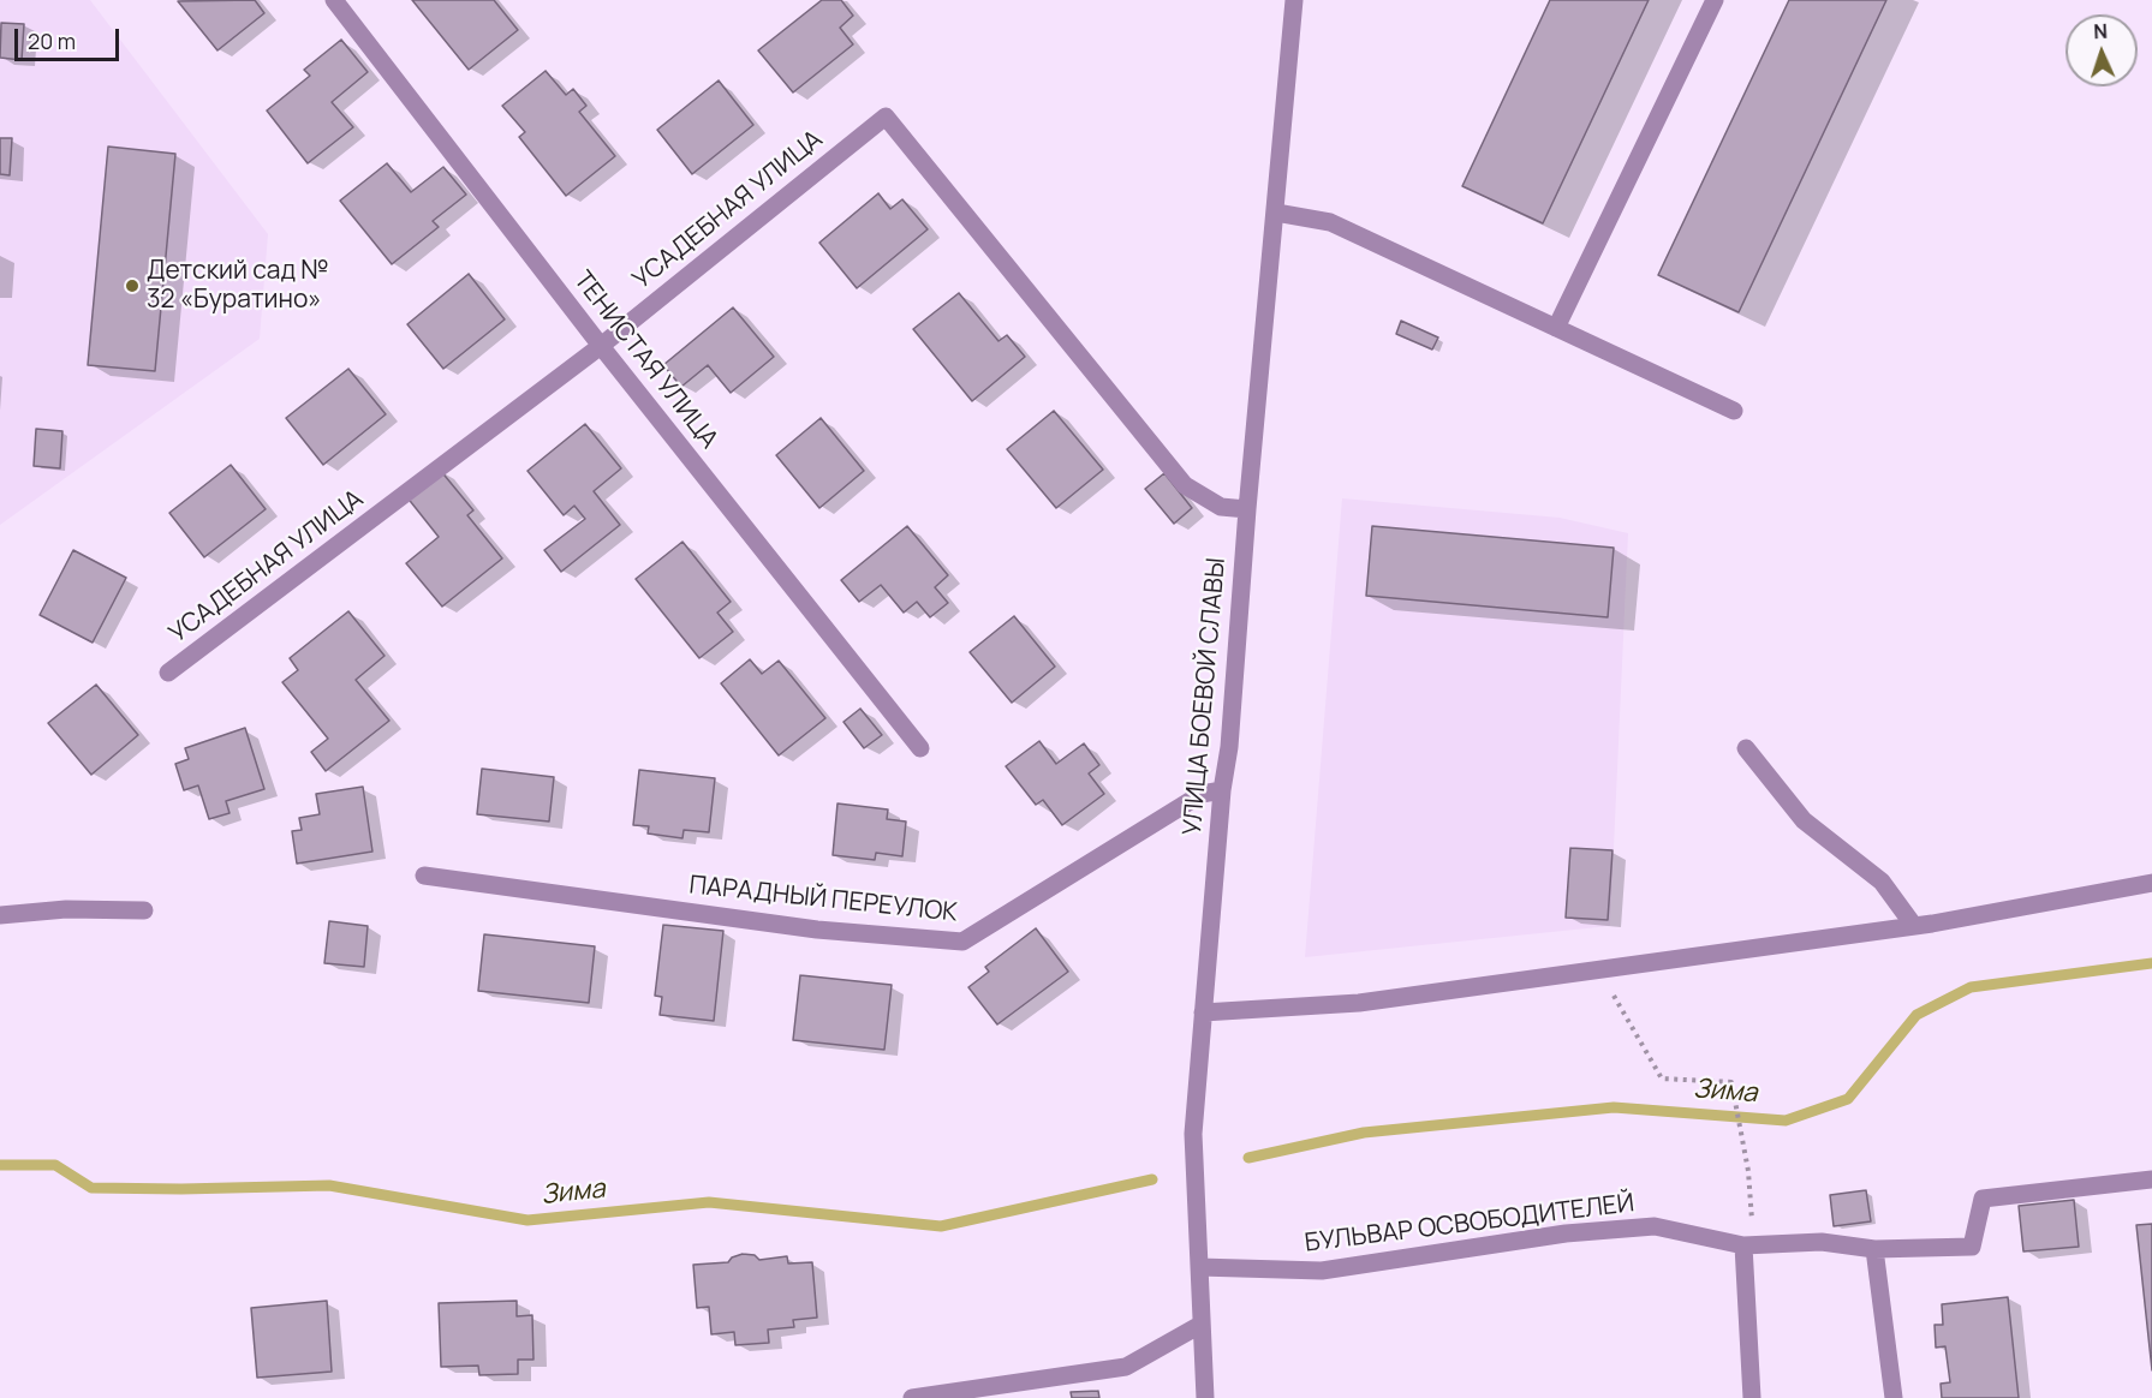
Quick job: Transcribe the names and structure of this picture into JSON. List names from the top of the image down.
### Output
{
  "streets": {
    "street": [
      "УСАДЕБНАЯ УЛИЦА",
      "ТЕНИСТАЯ УЛИЦА",
      "УЛИЦА БОЕВОЙ СЛАВЫ",
      "ПАРАДНЫЙ ПЕРЕУЛОК",
      "БУЛЬВАР ОСВОБОДИТЕЛЕЙ"
    ]
  },
  "crossings": [
    ["УСАДЕБНАЯ УЛИЦА", "ТЕНИСТАЯ УЛИЦА"],
    ["УСАДЕБНАЯ УЛИЦА", "УЛИЦА БОЕВОЙ СЛАВЫ"],
    ["УЛИЦА БОЕВОЙ СЛАВЫ", "ПАРАДНЫЙ ПЕРЕУЛОК"],
    ["УЛИЦА БОЕВОЙ СЛАВЫ", "БУЛЬВАР ОСВОБОДИТЕЛЕЙ"]
  ],
  "water": ["Зима"],
  "places": ["Детский сад № 32 «Буратино»"],
  "scale_bar": "20 m",
  "north": "top"
}
